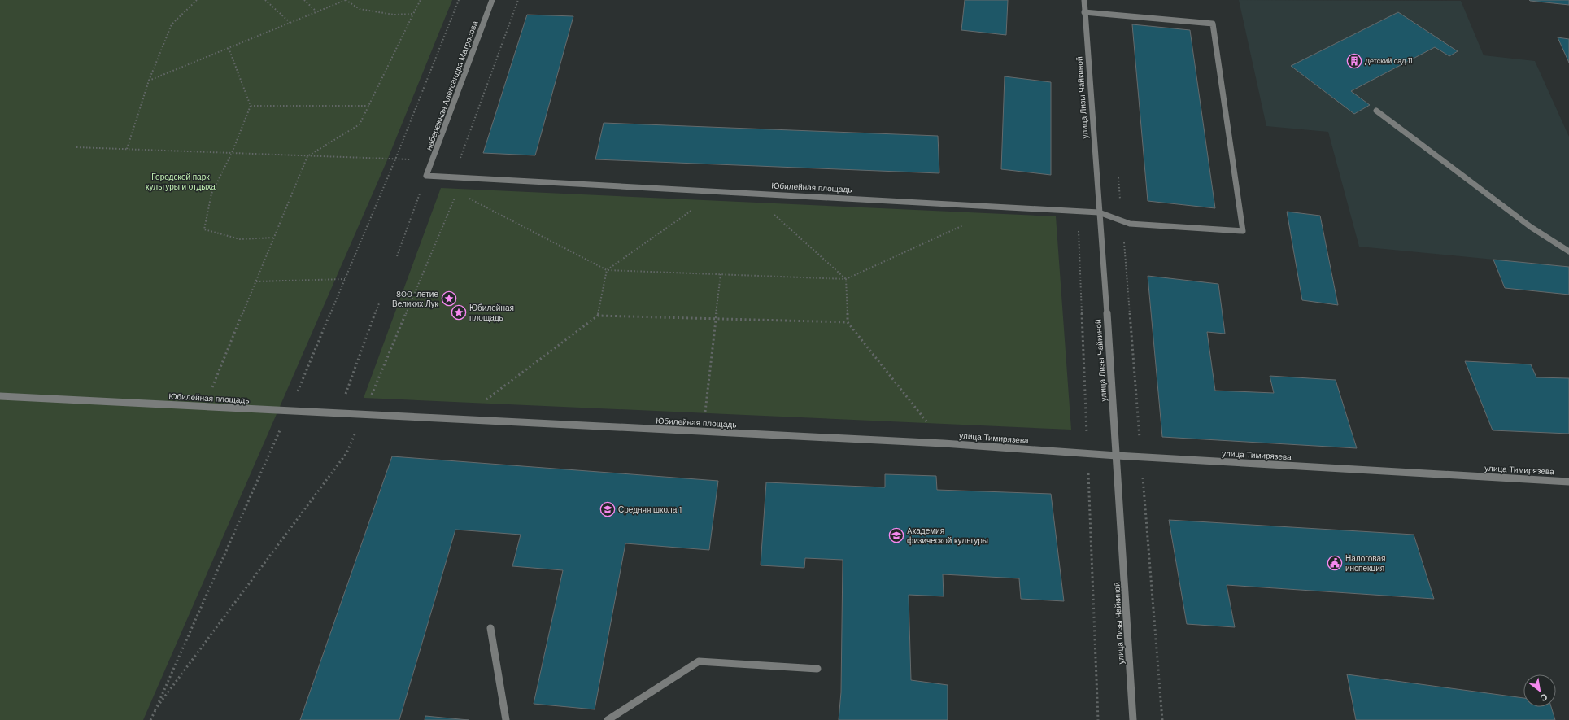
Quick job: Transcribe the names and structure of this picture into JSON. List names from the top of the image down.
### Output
{
  "streets": {
    "street": [
      "набережная Александра Матросова",
      "улица Лизы Чайкиной",
      "Юбилейная площадь",
      "улица Тимирязева"
    ]
  },
  "crossings": [
    ["набережная Александра Матросова", "Юбилейная площадь"],
    ["улица Лизы Чайкиной", "Юбилейная площадь"],
    ["улица Лизы Чайкиной", "улица Тимирязева"],
    ["Юбилейная площадь", "улица Тимирязева"]
  ],
  "parks": ["Городской парк культуры и отдыха"],
  "places": {
    "building": ["Детский сад 11"],
    "place": ["800-летие Великих Лук", "Юбилейная площадь"],
    "school or university": ["Средняя школа 1", "Aкадемия физической культуры"],
    "public building": ["Налоговая инспекция"]
  },
  "north": "bottom right"
}
